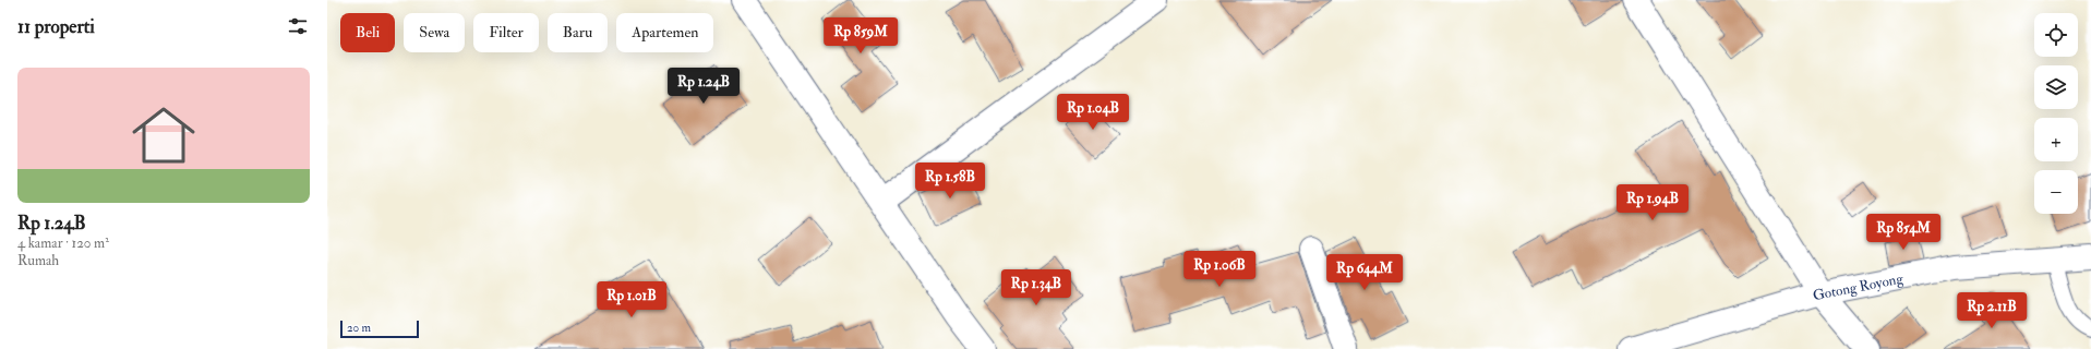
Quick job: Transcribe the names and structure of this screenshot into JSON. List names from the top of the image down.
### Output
{
  "streets": {
    "street": ["Gotong Royong"]
  },
  "scale_bar": "20 m",
  "page": {
    "heading": "11 properti",
    "map_buttons": ["+", "−"],
    "chip": [
      "Beli",
      "Sewa",
      "Filter",
      "Baru",
      "Apartemen"
    ],
    "price": [
      "Rp 859M",
      "Rp 1.24B",
      "Rp 1.04B",
      "Rp 1.58B",
      "Rp 1.94B",
      "Rp 854M",
      "Rp 1.06B",
      "Rp 644M",
      "Rp 1.34B",
      "Rp 1.01B",
      "Rp 2.11B"
    ],
    "list": [
      {
        "name": "Rp 1.24B",
        "note": "4 kamar · 120 m² · Rumah"
      }
    ],
    "scale": "20 m"
  }
}
